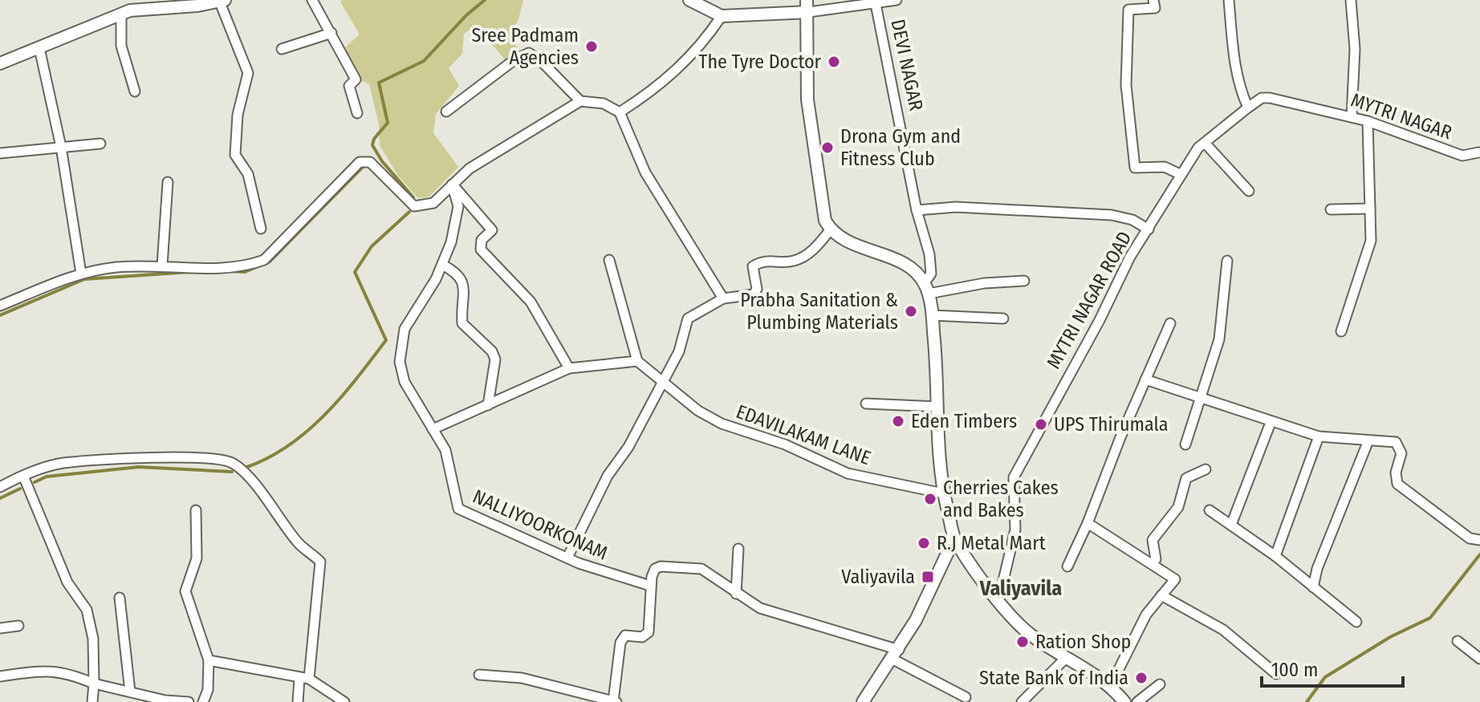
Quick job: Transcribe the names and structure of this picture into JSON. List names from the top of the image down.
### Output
{
  "streets": {
    "street": [
      "DEVI NAGAR",
      "MYTRI NAGAR",
      "MYTRI NAGAR ROAD",
      "EDAVILAKAM LANE",
      "NALLIYOORKONAM"
    ]
  },
  "crossings": [
    ["MYTRI NAGAR", "MYTRI NAGAR ROAD"]
  ],
  "districts": ["Valiyavila"],
  "places": {
    "other": [
      "Sree Padmam Agencies",
      "The Tyre Doctor",
      "Drona Gym and Fitness Club",
      "Prabha Sanitation & Plumbing Materials",
      "Eden Timbers",
      "UPS Thirumala",
      "Cherries Cakes and Bakes",
      "R.J Metal Mart",
      "Ration Shop",
      "State Bank of India"
    ],
    "transit": ["Valiyavila"]
  },
  "scale_bar": "100 m"
}
